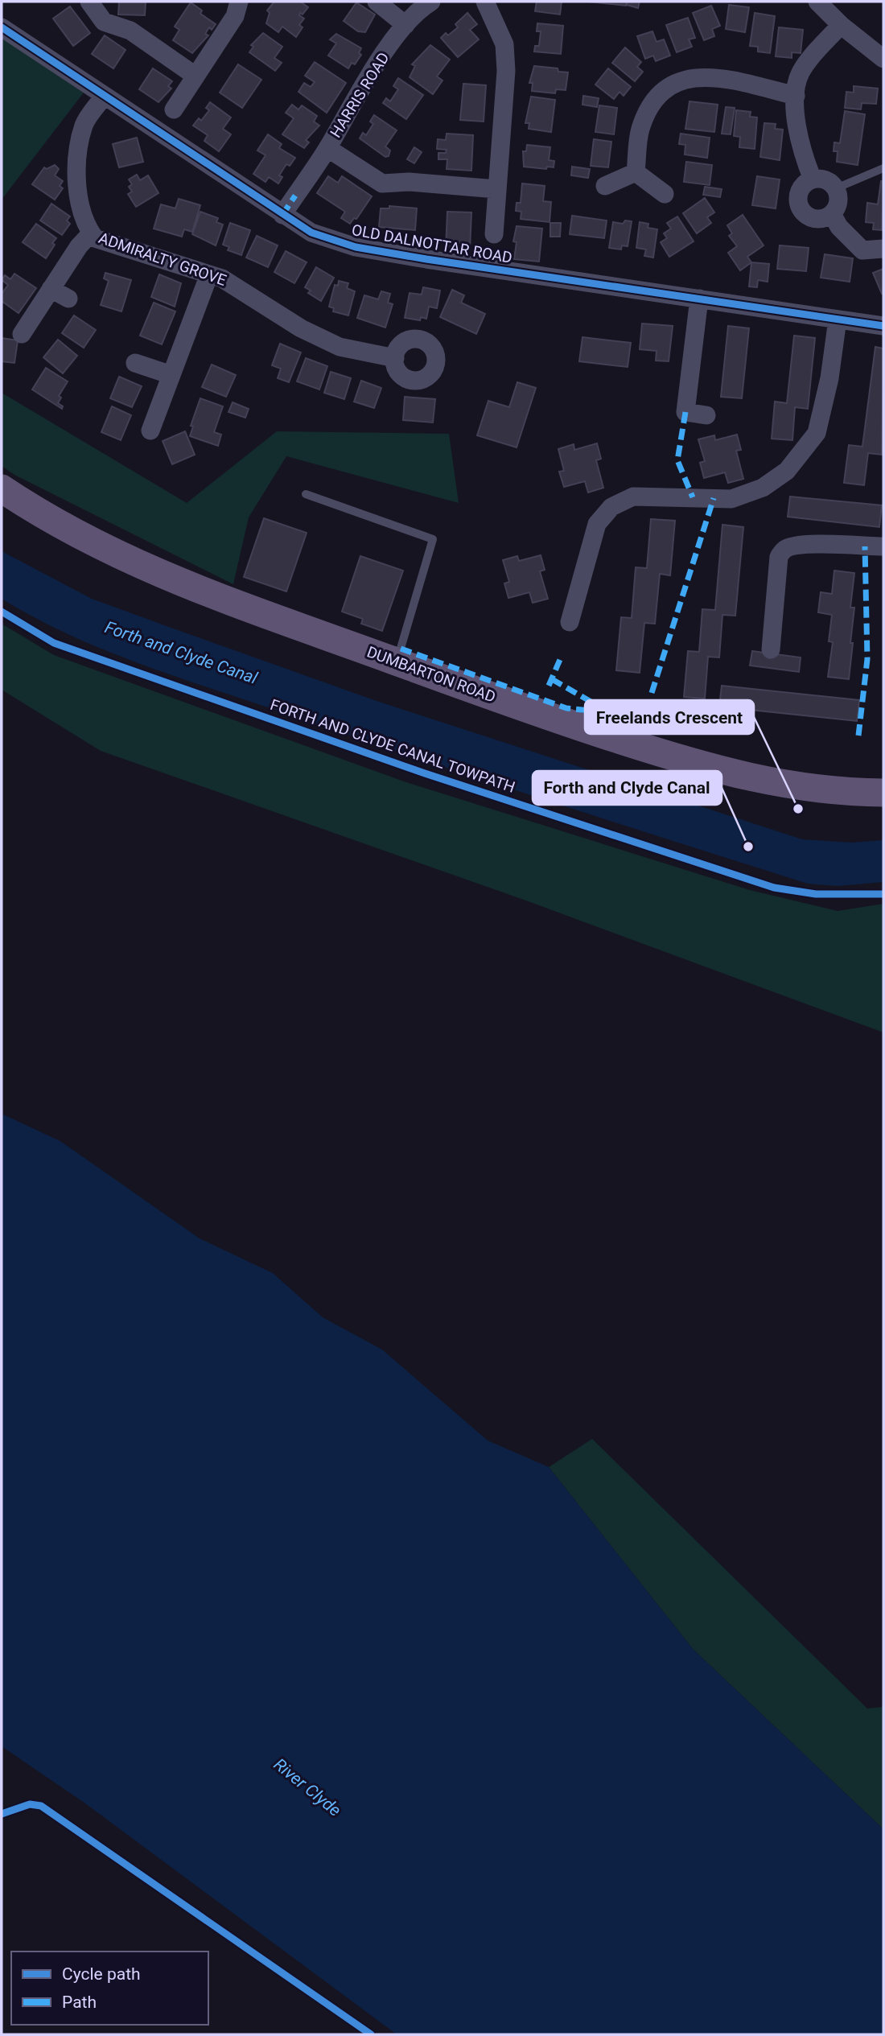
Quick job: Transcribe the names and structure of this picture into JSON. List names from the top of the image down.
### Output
{
  "streets": {
    "main road": ["DUMBARTON ROAD"],
    "street": ["HARRIS ROAD", "OLD DALNOTTAR ROAD", "ADMIRALTY GROVE"],
    "cycle path": ["FORTH AND CLYDE CANAL TOWPATH"]
  },
  "crossings": [
    ["HARRIS ROAD", "OLD DALNOTTAR ROAD"],
    ["OLD DALNOTTAR ROAD", "ADMIRALTY GROVE"]
  ],
  "water": ["Forth and Clyde Canal", "River Clyde"],
  "places": ["Freelands Crescent", "Forth and Clyde Canal"],
  "legend": ["Cycle path", "Path"]
}
